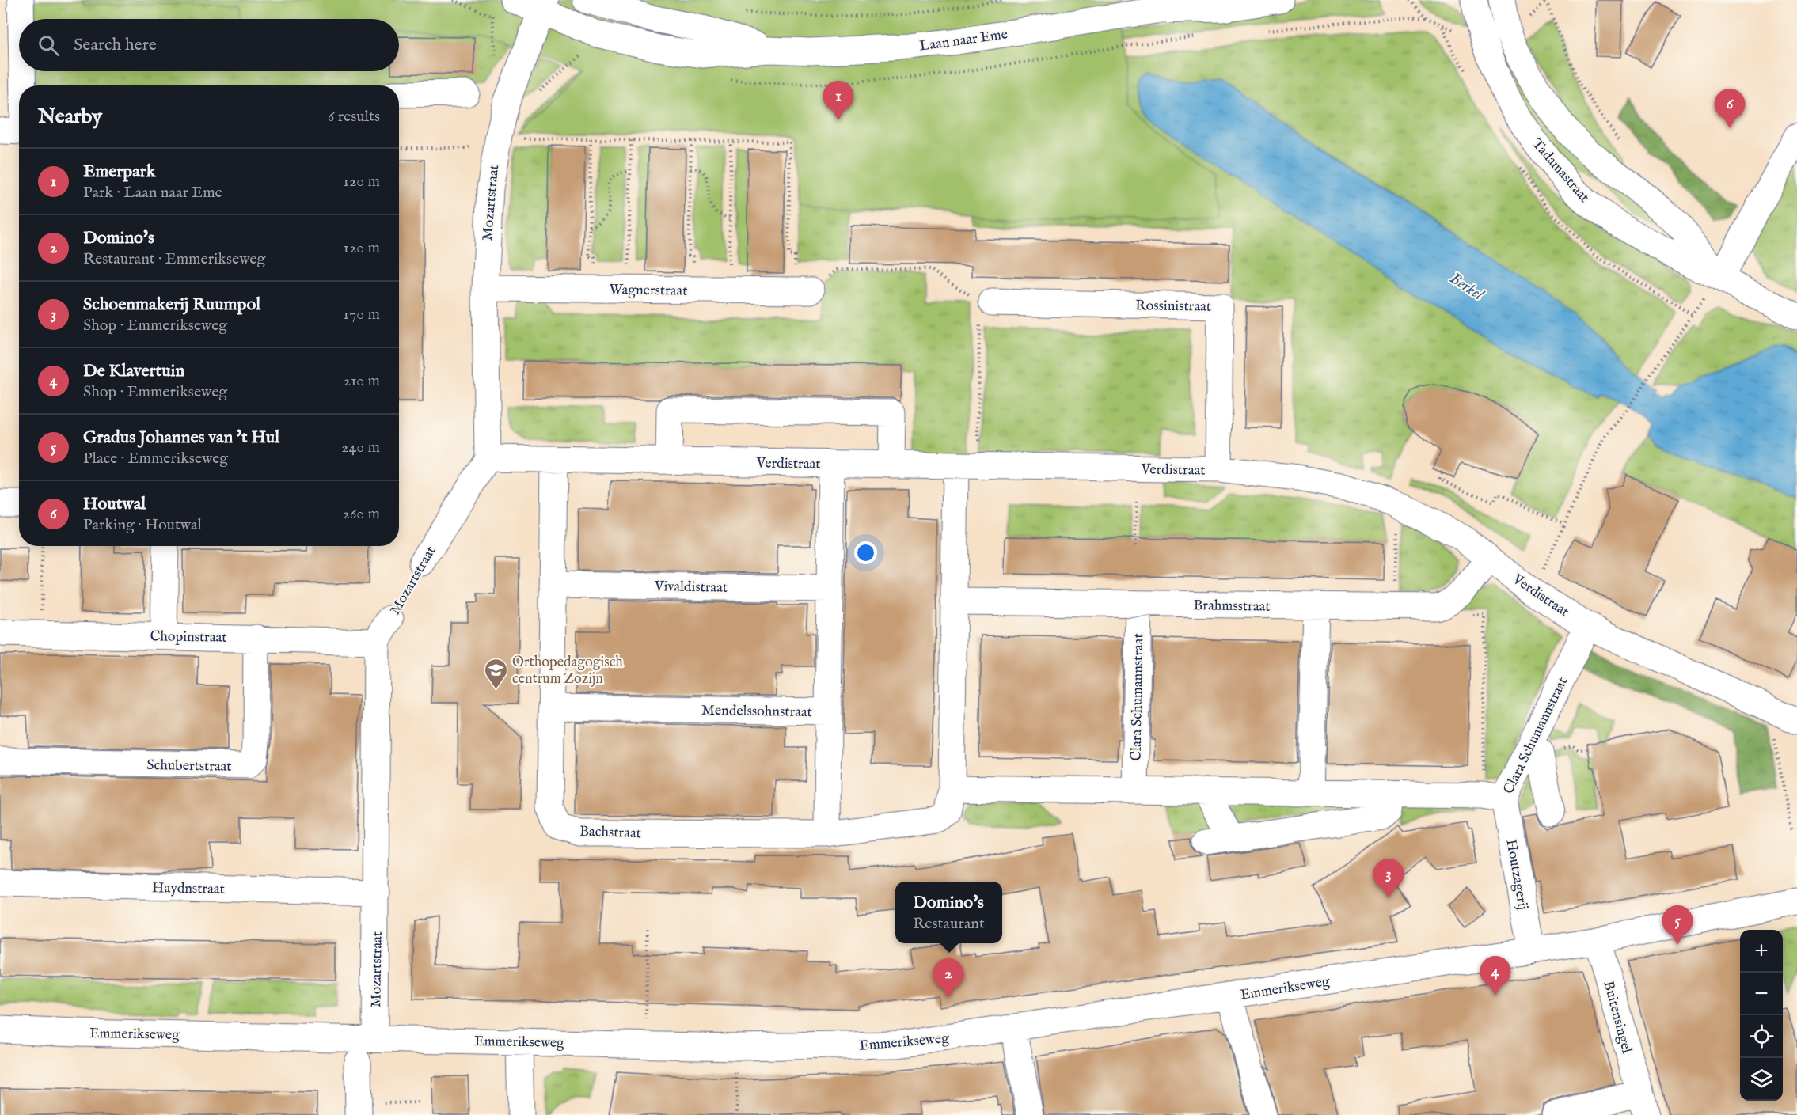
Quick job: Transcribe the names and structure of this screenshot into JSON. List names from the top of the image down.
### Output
{
  "streets": {
    "street": [
      "Laan naar Eme",
      "Tadamastraat",
      "Mozartstraat",
      "Wagnerstraat",
      "Rossinistraat",
      "Verdistraat",
      "Vivaldistraat",
      "Brahmsstraat",
      "Chopinstraat",
      "Clara Schumannstraat",
      "Mendelssohnstraat",
      "Schubertstraat",
      "Bachstraat",
      "Houtzagerij",
      "Haydnstraat",
      "Emmerikseweg",
      "Buitensingel"
    ]
  },
  "crossings": [
    ["Laan naar Eme", "Mozartstraat"],
    ["Mozartstraat", "Wagnerstraat"],
    ["Mozartstraat", "Verdistraat"],
    ["Mozartstraat", "Chopinstraat"],
    ["Mozartstraat", "Haydnstraat"],
    ["Mozartstraat", "Emmerikseweg"],
    ["Rossinistraat", "Verdistraat"],
    ["Verdistraat", "Clara Schumannstraat"],
    ["Verdistraat", "Mendelssohnstraat"],
    ["Verdistraat", "Bachstraat"],
    ["Vivaldistraat", "Mendelssohnstraat"],
    ["Vivaldistraat", "Bachstraat"],
    ["Brahmsstraat", "Clara Schumannstraat"],
    ["Chopinstraat", "Schubertstraat"],
    ["Clara Schumannstraat", "Bachstraat"],
    ["Clara Schumannstraat", "Houtzagerij"],
    ["Mendelssohnstraat", "Bachstraat"],
    ["Houtzagerij", "Emmerikseweg"],
    ["Emmerikseweg", "Buitensingel"]
  ],
  "water": ["Berkel"],
  "places": {
    "school or university": ["Orthopedagogisch centrum Zozijn"]
  },
  "page": {
    "search": "Search here",
    "pins": [
      "1",
      "6",
      "3",
      "5",
      "4",
      "2"
    ],
    "heading": ["Nearby", "6 results"],
    "list": [
      {
        "mark": "1",
        "name": "Emerpark",
        "note": "Park · Laan naar Eme",
        "value": "120 m"
      },
      {
        "mark": "2",
        "name": "Domino's",
        "note": "Restaurant · Emmerikseweg",
        "value": "120 m"
      },
      {
        "mark": "3",
        "name": "Schoenmakerij Ruumpol",
        "note": "Shop · Emmerikseweg",
        "value": "170 m"
      },
      {
        "mark": "4",
        "name": "De Klavertuin",
        "note": "Shop · Emmerikseweg",
        "value": "210 m"
      },
      {
        "mark": "5",
        "name": "Gradus Johannes van 't Hul",
        "note": "Place · Emmerikseweg",
        "value": "240 m"
      },
      {
        "mark": "6",
        "name": "Houtwal",
        "note": "Parking · Houtwal",
        "value": "260 m"
      }
    ],
    "popup": ["Domino's", "Restaurant"],
    "map_buttons": ["+", "−"]
  }
}
